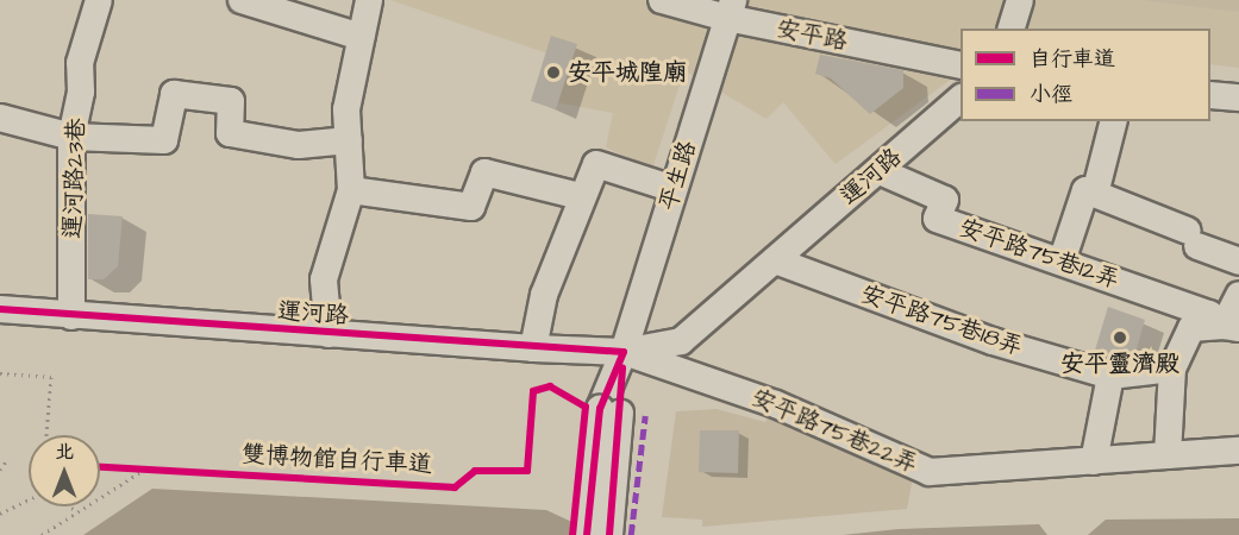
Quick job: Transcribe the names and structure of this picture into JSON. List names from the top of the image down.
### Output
{
  "streets": {
    "street": [
      "安平路",
      "平生路",
      "運河路",
      "運河路23巷",
      "安平路75巷12弄",
      "安平路75巷18弄",
      "安平路75巷22弄"
    ],
    "cycle path": ["雙博物館自行車道"]
  },
  "crossings": [
    ["安平路", "平生路"],
    ["平生路", "運河路"],
    ["平生路", "安平路75巷22弄"],
    ["運河路", "運河路23巷"],
    ["運河路", "安平路75巷12弄"],
    ["運河路", "安平路75巷18弄"],
    ["運河路", "安平路75巷22弄"]
  ],
  "places": ["安平城隍廟", "安平靈濟殿"],
  "legend": ["自行車道", "小徑"],
  "north": "top"
}
